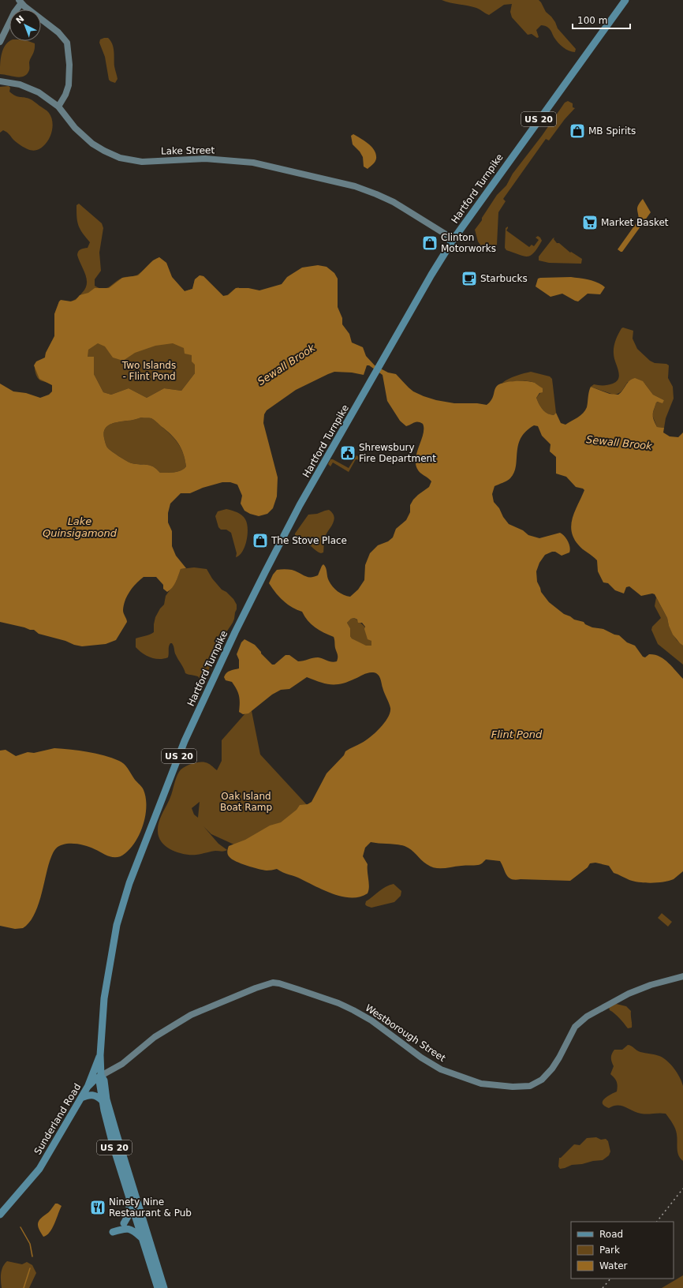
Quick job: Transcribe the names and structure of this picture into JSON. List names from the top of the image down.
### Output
{
  "streets": {
    "main road": ["US 20", "Hartford Turnpike", "Sunderland Road"],
    "street": ["Lake Street", "Westborough Street"]
  },
  "crossings": [
    ["US 20", "Hartford Turnpike"],
    ["US 20", "Westborough Street"],
    ["US 20", "Sunderland Road"],
    ["Lake Street", "Hartford Turnpike"],
    ["Westborough Street", "Sunderland Road"]
  ],
  "water": ["Sewall Brook", "Lake Quinsigamond", "Flint Pond"],
  "parks": ["Two Islands - Flint Pond", "Oak Island Boat Ramp"],
  "places": {
    "shop": ["MB Spirits", "Clinton Motorworks", "The Stove Place"],
    "supermarket": ["Market Basket"],
    "cafe": ["Starbucks"],
    "public building": ["Shrewsbury Fire Department"],
    "restaurant": ["Ninety Nine Restaurant & Pub"]
  },
  "legend": ["Road", "Park", "Water"],
  "scale_bar": "100 m",
  "north": "top left"
}
